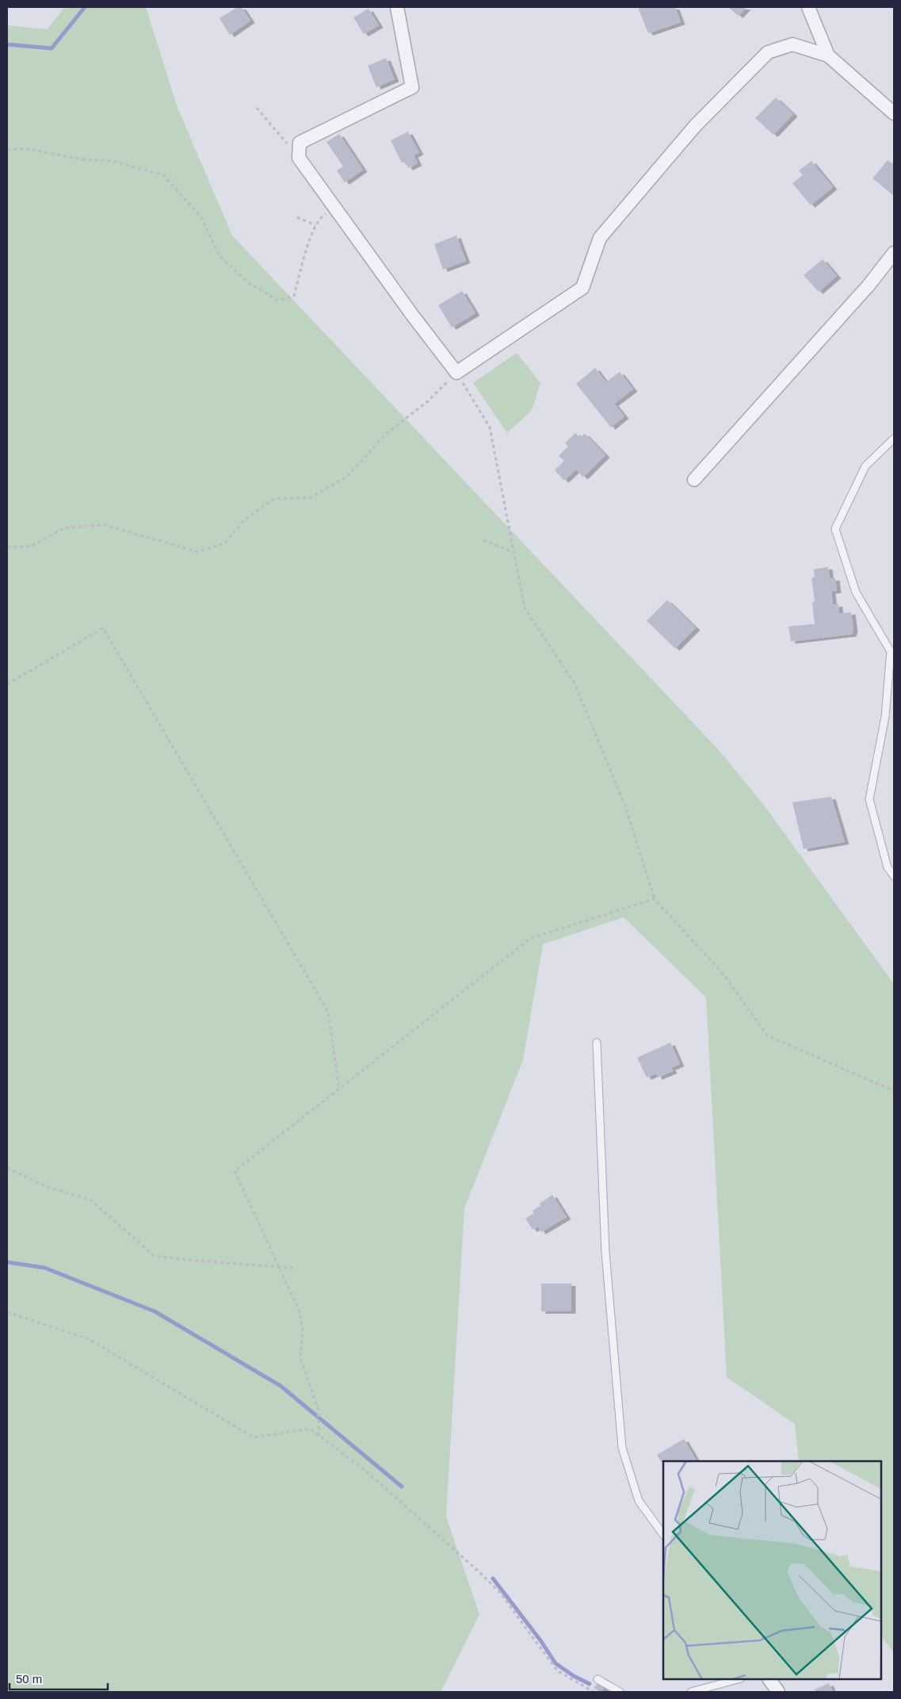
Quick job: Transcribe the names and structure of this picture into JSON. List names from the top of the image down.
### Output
{
  "scale_bar": "50 m"
}
